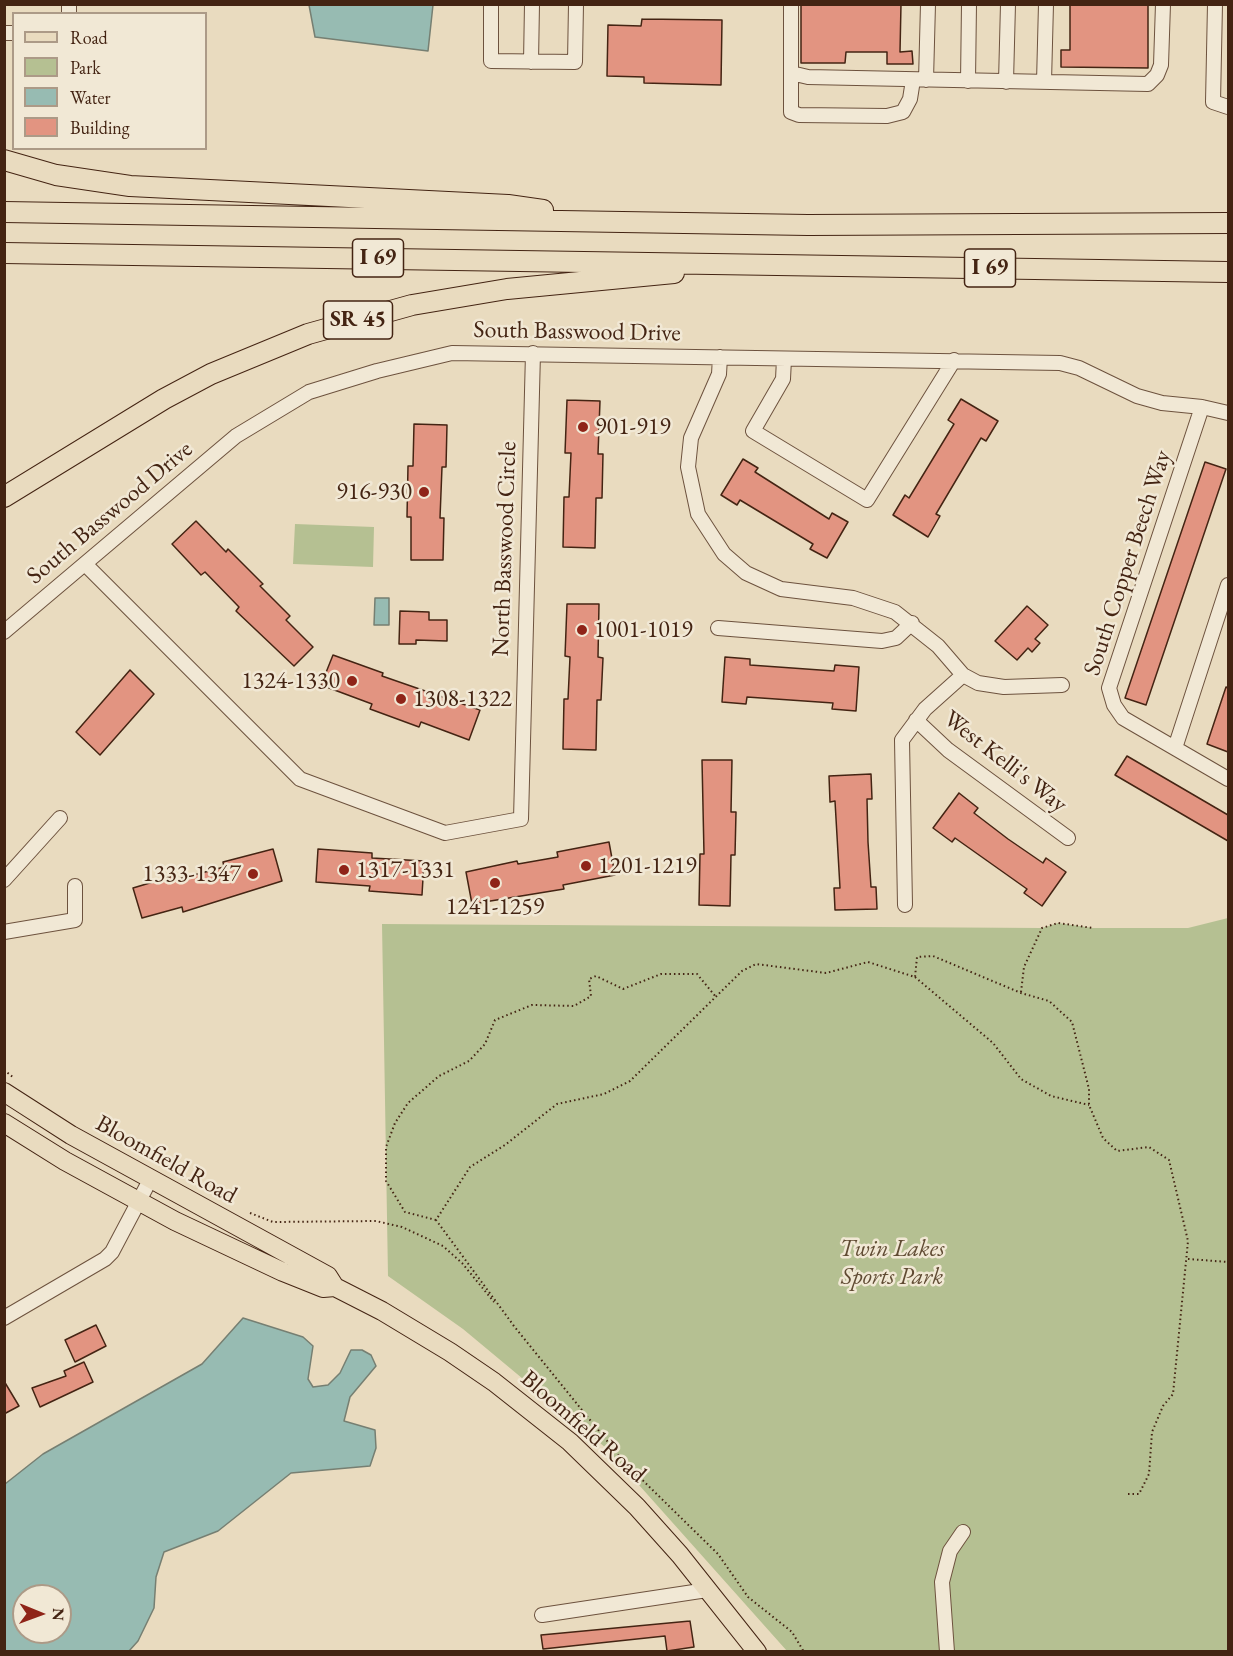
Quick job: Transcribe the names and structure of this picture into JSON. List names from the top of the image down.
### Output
{
  "streets": {
    "highway": ["I 69", "SR 45"],
    "main road": ["Bloomfield Road"],
    "street": [
      "South Basswood Drive",
      "North Basswood Circle",
      "South Copper Beech Way",
      "West Kelli's Way"
    ]
  },
  "crossings": [
    ["I 69", "SR 45"],
    ["South Basswood Drive", "North Basswood Circle"],
    ["South Basswood Drive", "South Copper Beech Way"]
  ],
  "parks": ["Twin Lakes Sports Park"],
  "places": [
    "901-919",
    "916-930",
    "1001-1019",
    "1324-1330",
    "1308-1322",
    "1201-1219",
    "1317-1331",
    "1333-1347",
    "1241-1259"
  ],
  "legend": [
    "Road",
    "Park",
    "Water",
    "Building"
  ],
  "north": "right"
}
